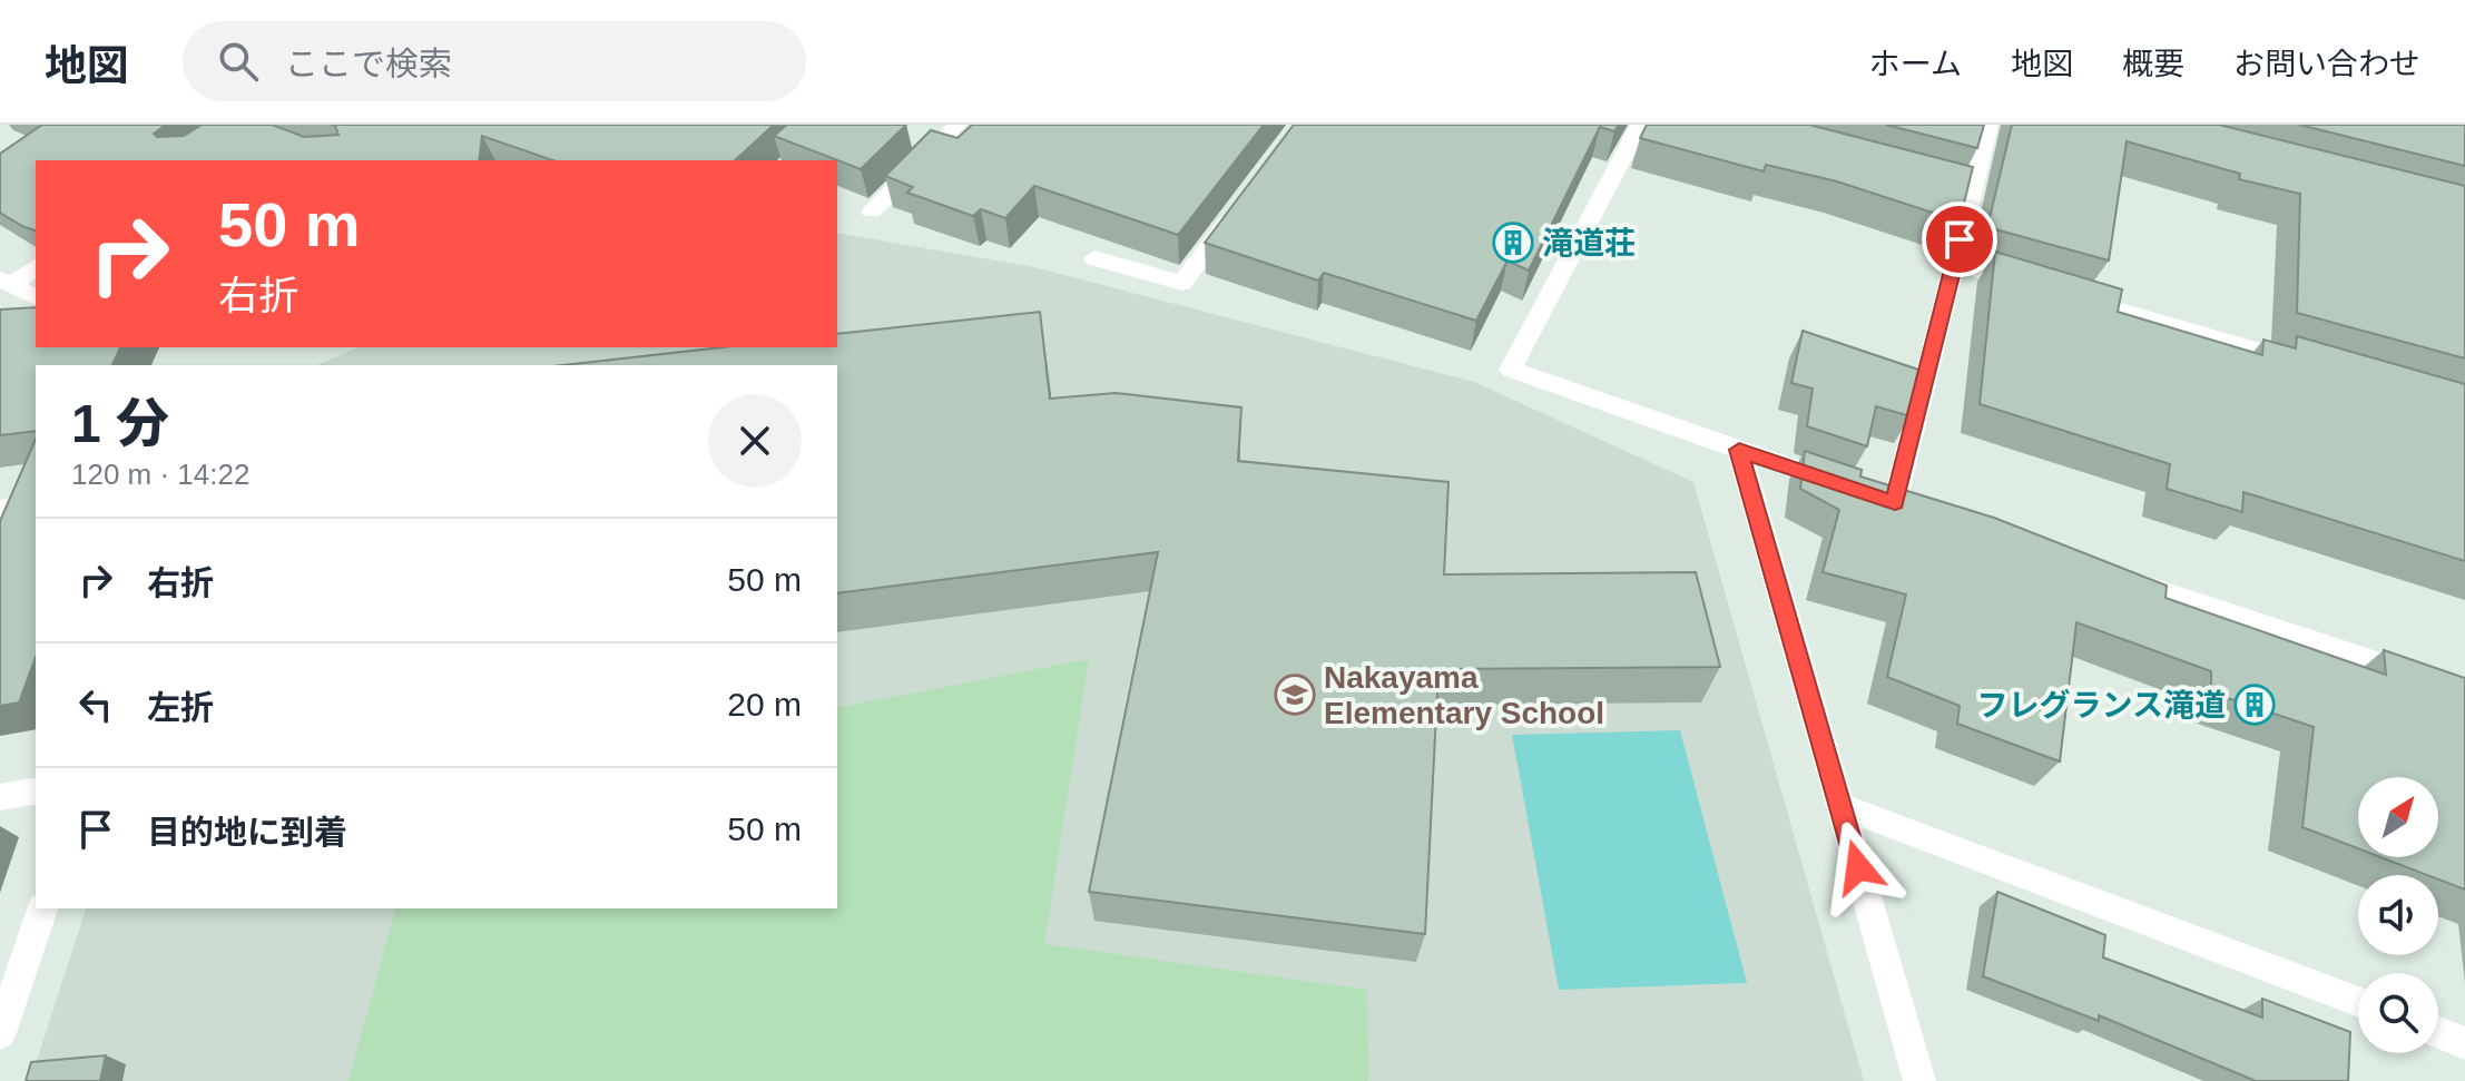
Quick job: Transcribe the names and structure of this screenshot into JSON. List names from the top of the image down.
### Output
{
  "places": {
    "building": ["滝道荘", "フレグランス滝道"],
    "school or university": ["Nakayama Elementary School"]
  },
  "north": "top right",
  "page": {
    "header": "地図",
    "search": "ここで検索",
    "nav": [
      "ホーム",
      "地図",
      "概要",
      "お問い合わせ"
    ],
    "turn": ["50 m", "右折"],
    "heading": ["1 分", "120 m · 14:22"],
    "list": [
      {
        "name": "右折",
        "value": "50 m"
      },
      {
        "name": "左折",
        "value": "20 m"
      },
      {
        "name": "目的地に到着",
        "value": "50 m"
      }
    ]
  }
}
